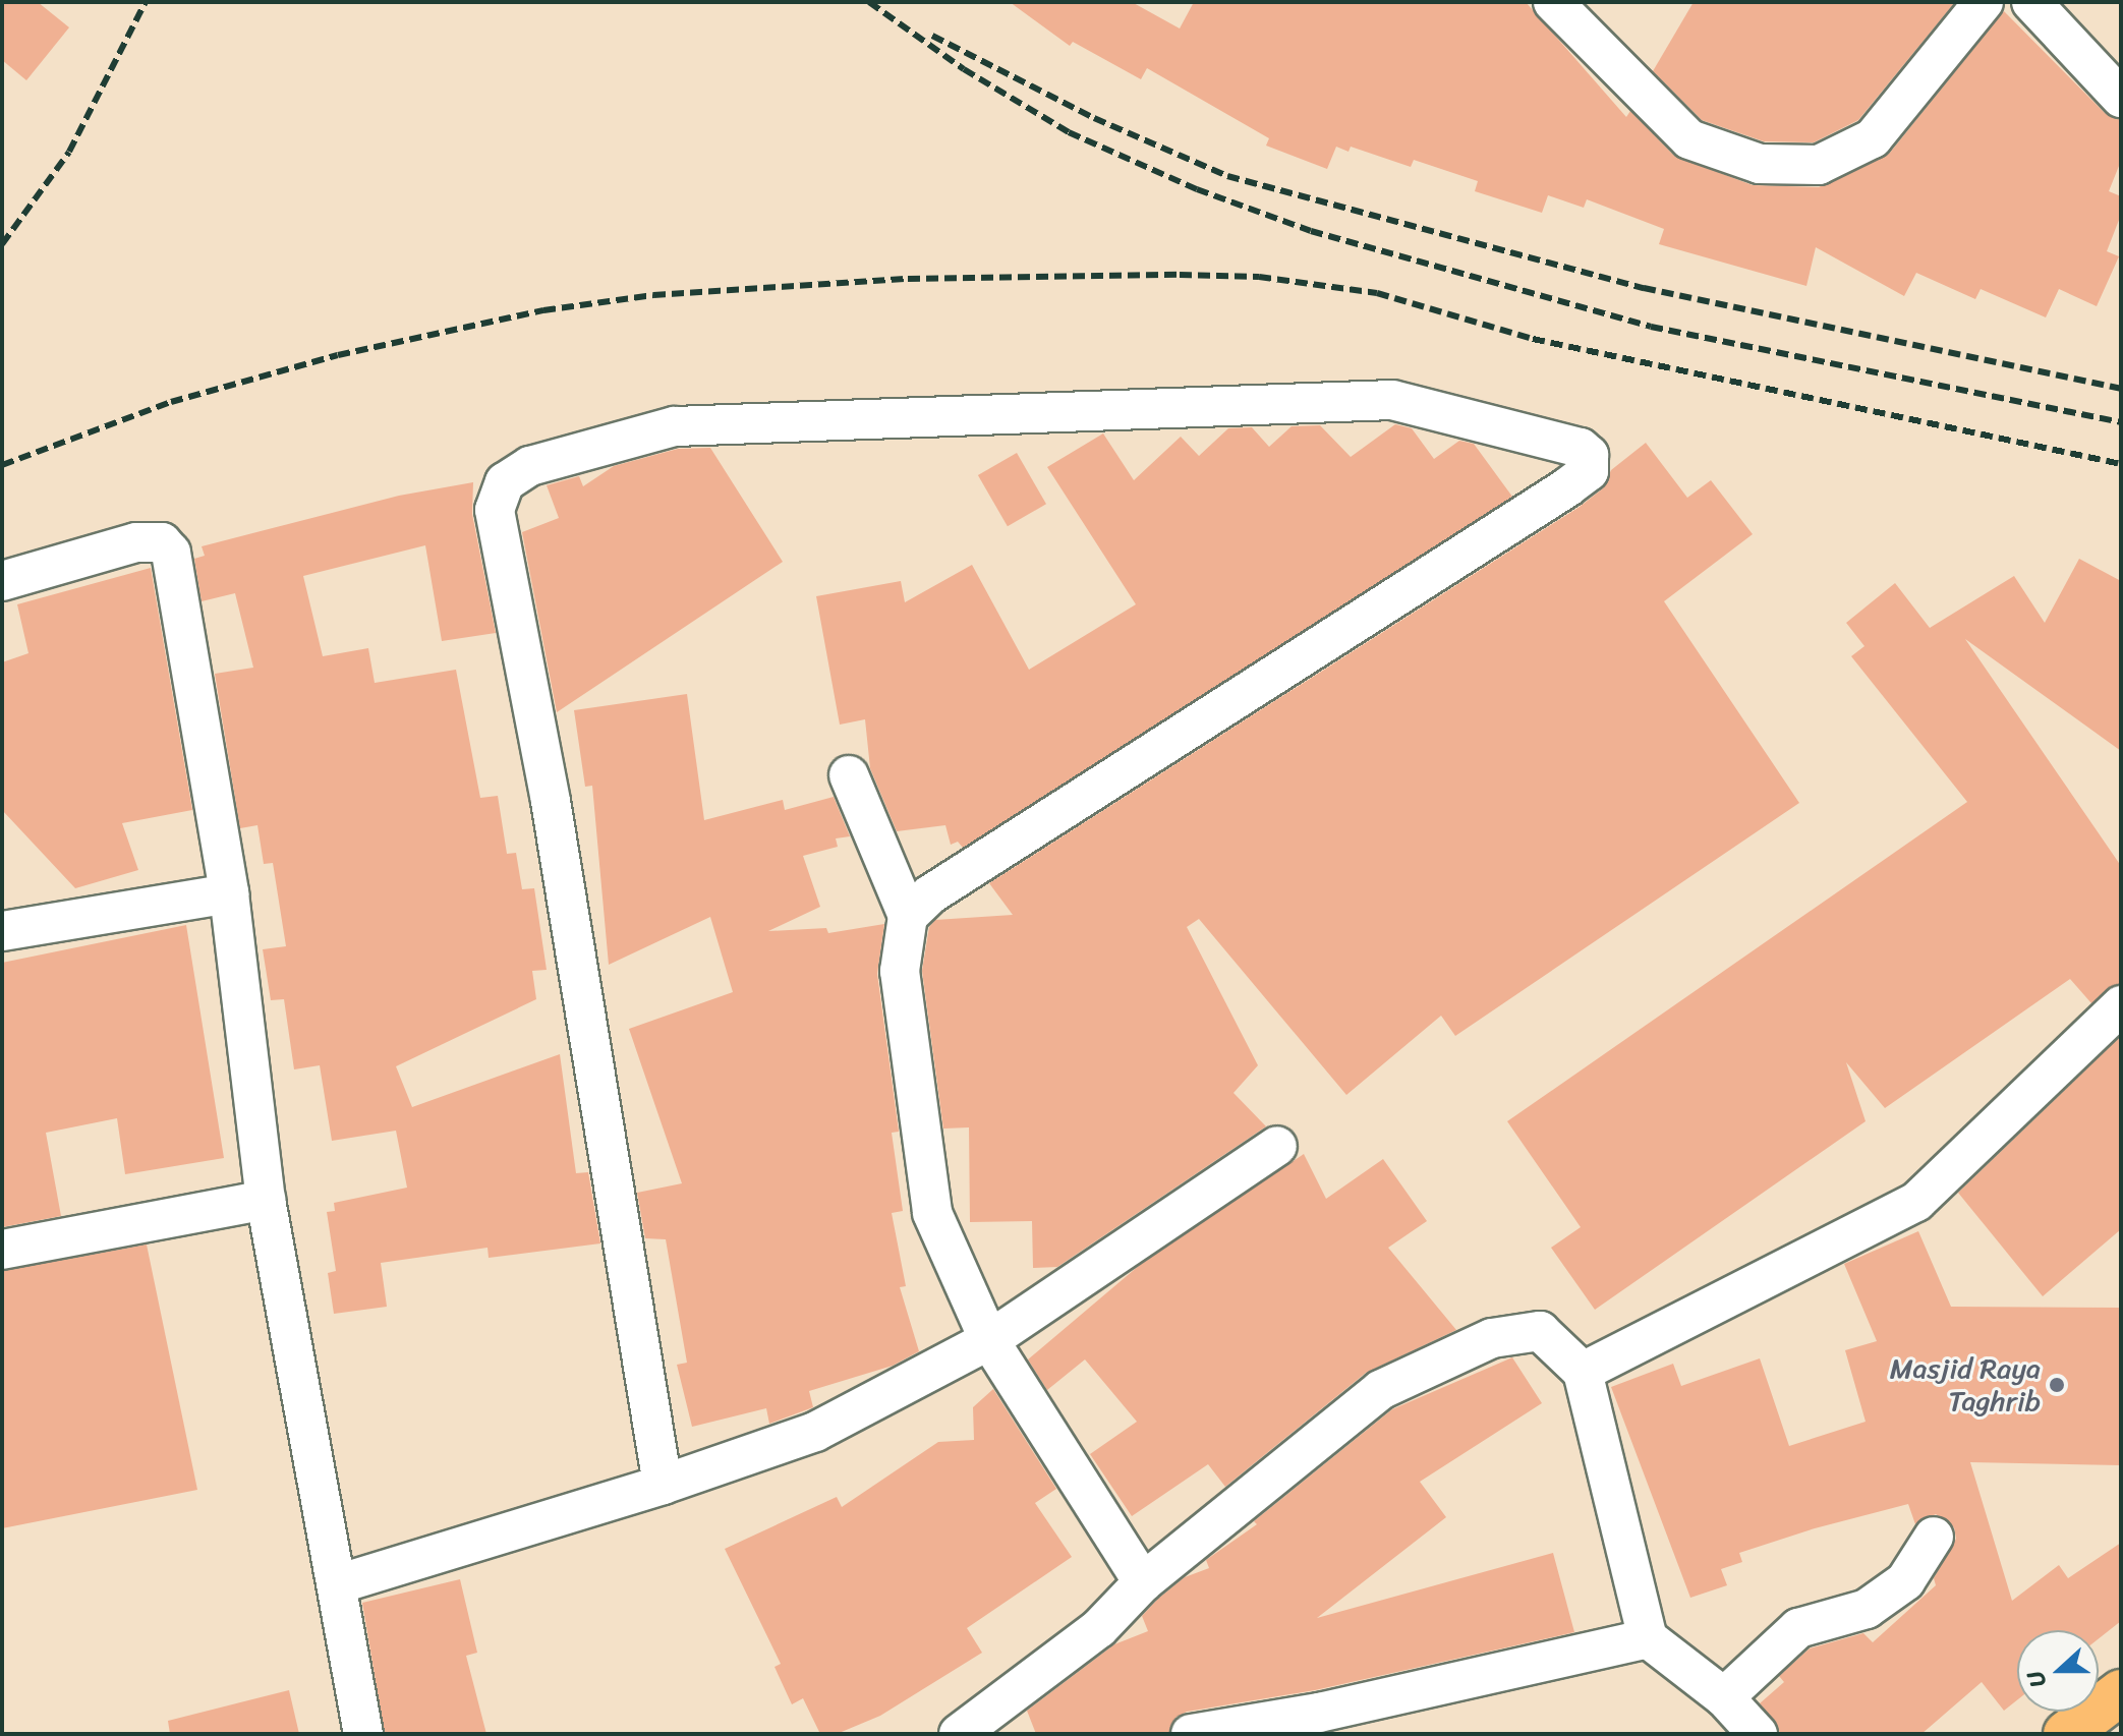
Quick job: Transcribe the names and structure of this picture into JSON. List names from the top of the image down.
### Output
{
  "places": ["Masjid Raya Taghrib"],
  "north": "left"
}
